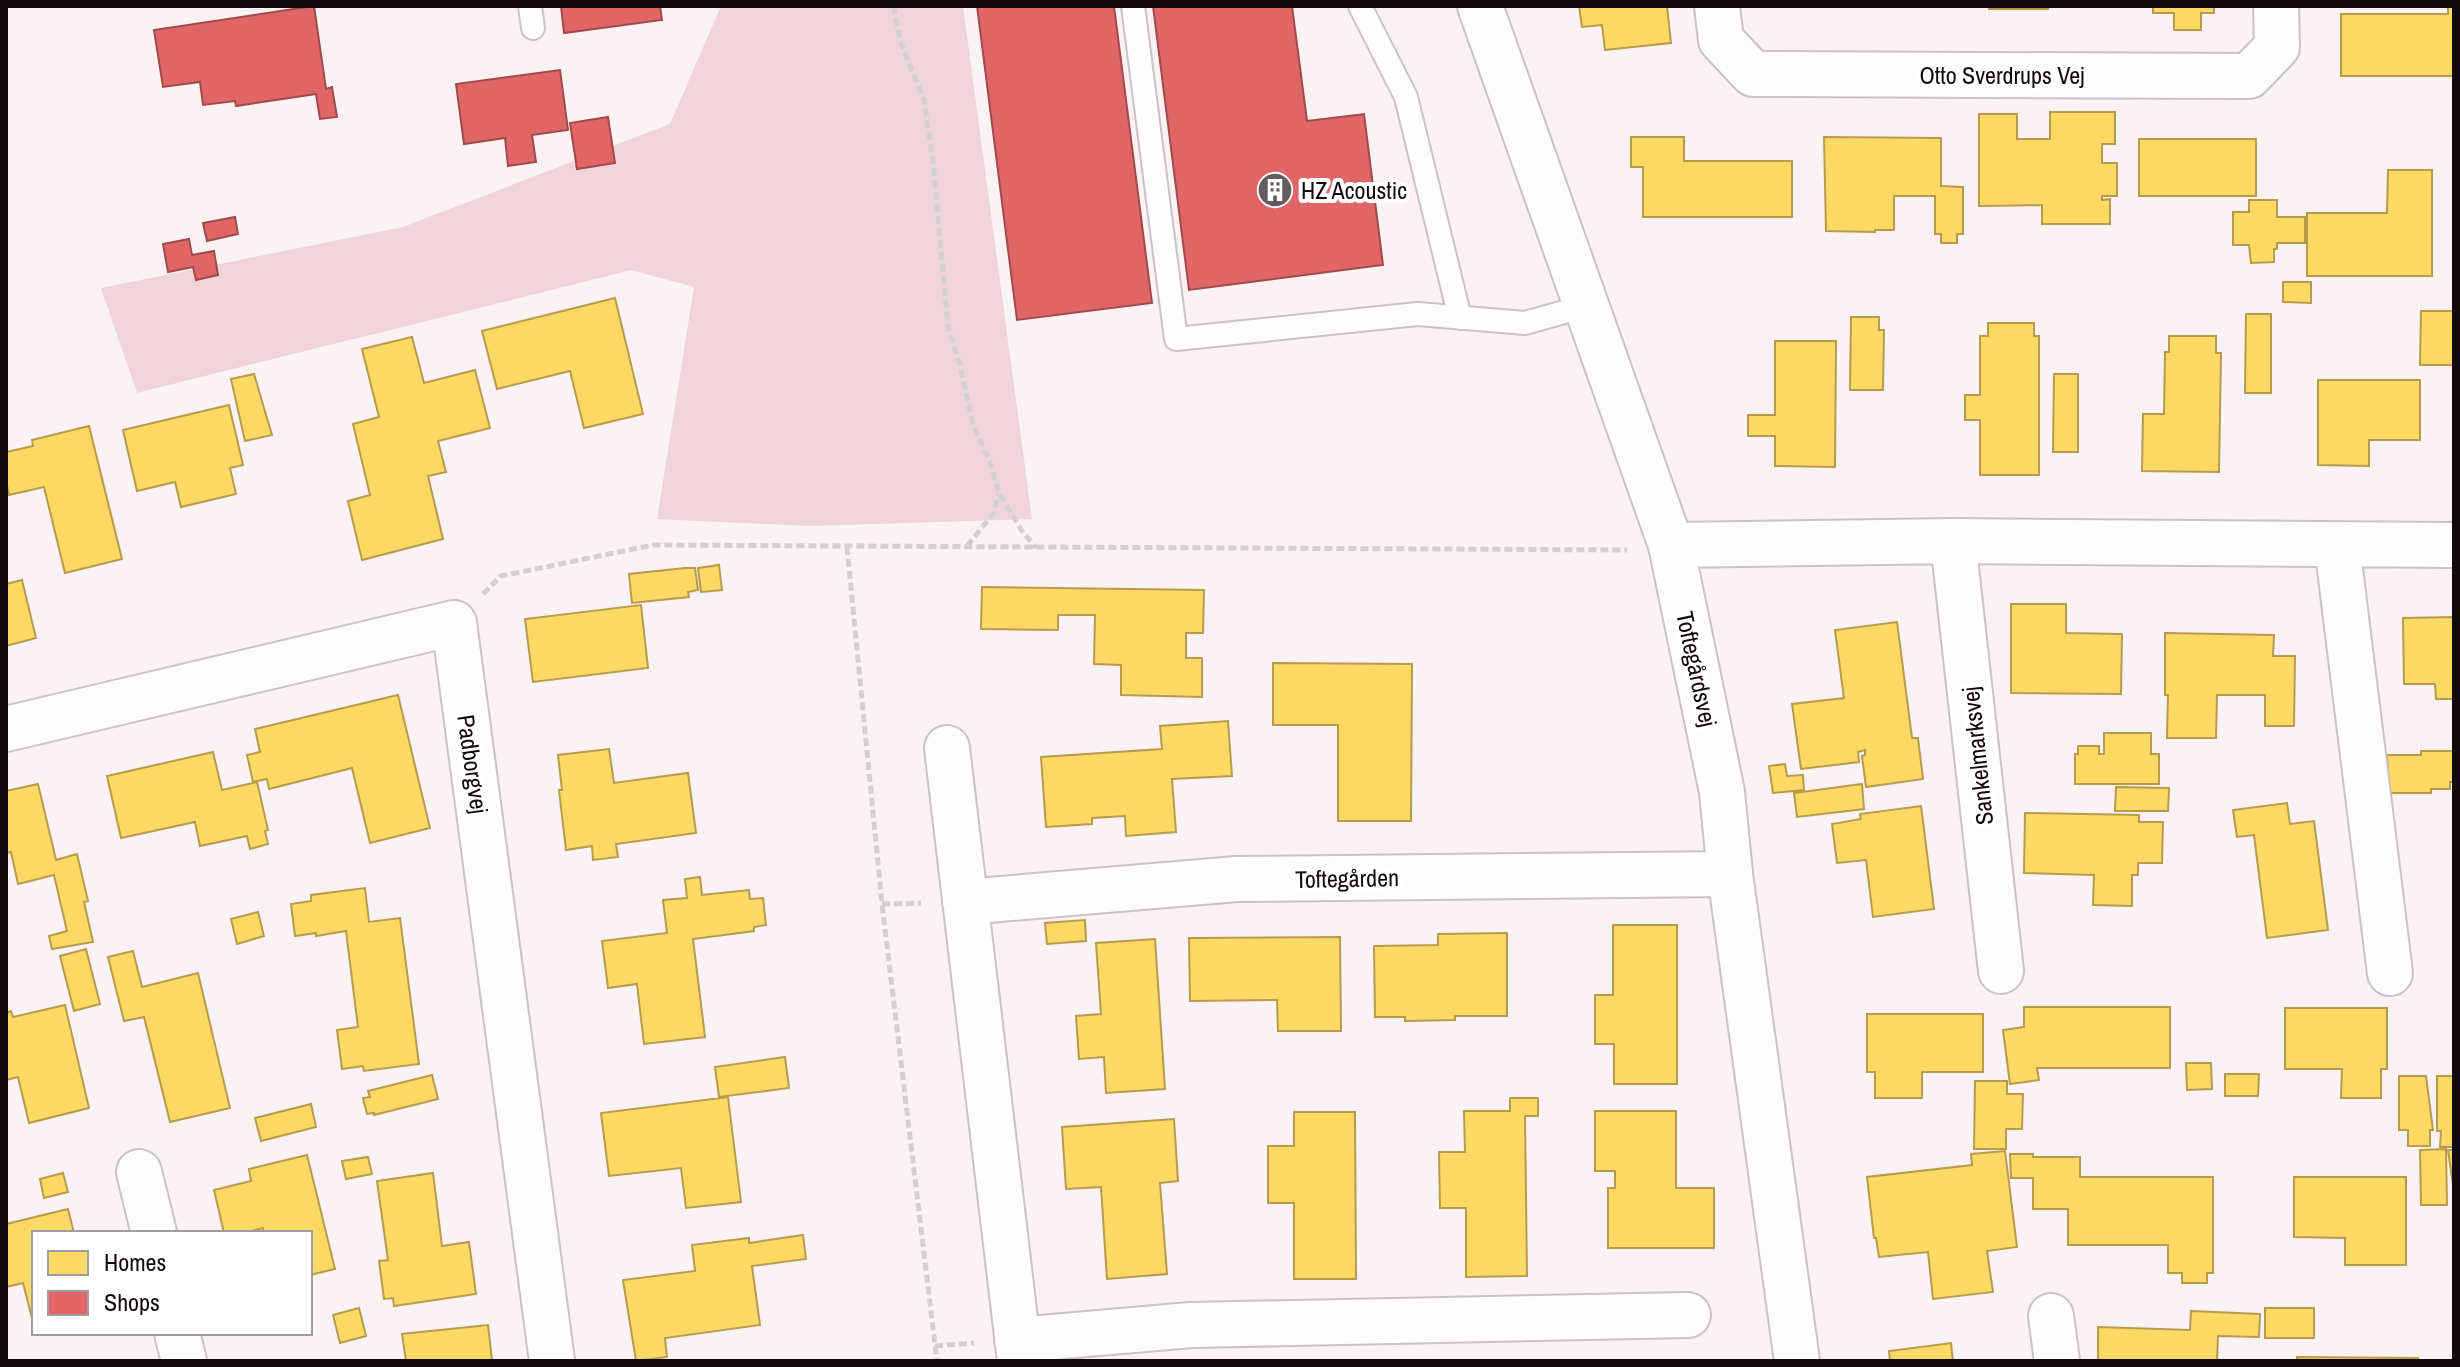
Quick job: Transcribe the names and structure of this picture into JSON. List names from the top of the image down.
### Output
{
  "streets": {
    "street": [
      "Otto Sverdrups Vej",
      "Toftegårdsvej",
      "Sankelmarksvej",
      "Padborgvej",
      "Toftegården"
    ]
  },
  "crossings": [
    ["Toftegårdsvej", "Toftegården"]
  ],
  "places": {
    "building": ["HZ Acoustic"]
  },
  "legend": ["Homes", "Shops"]
}
